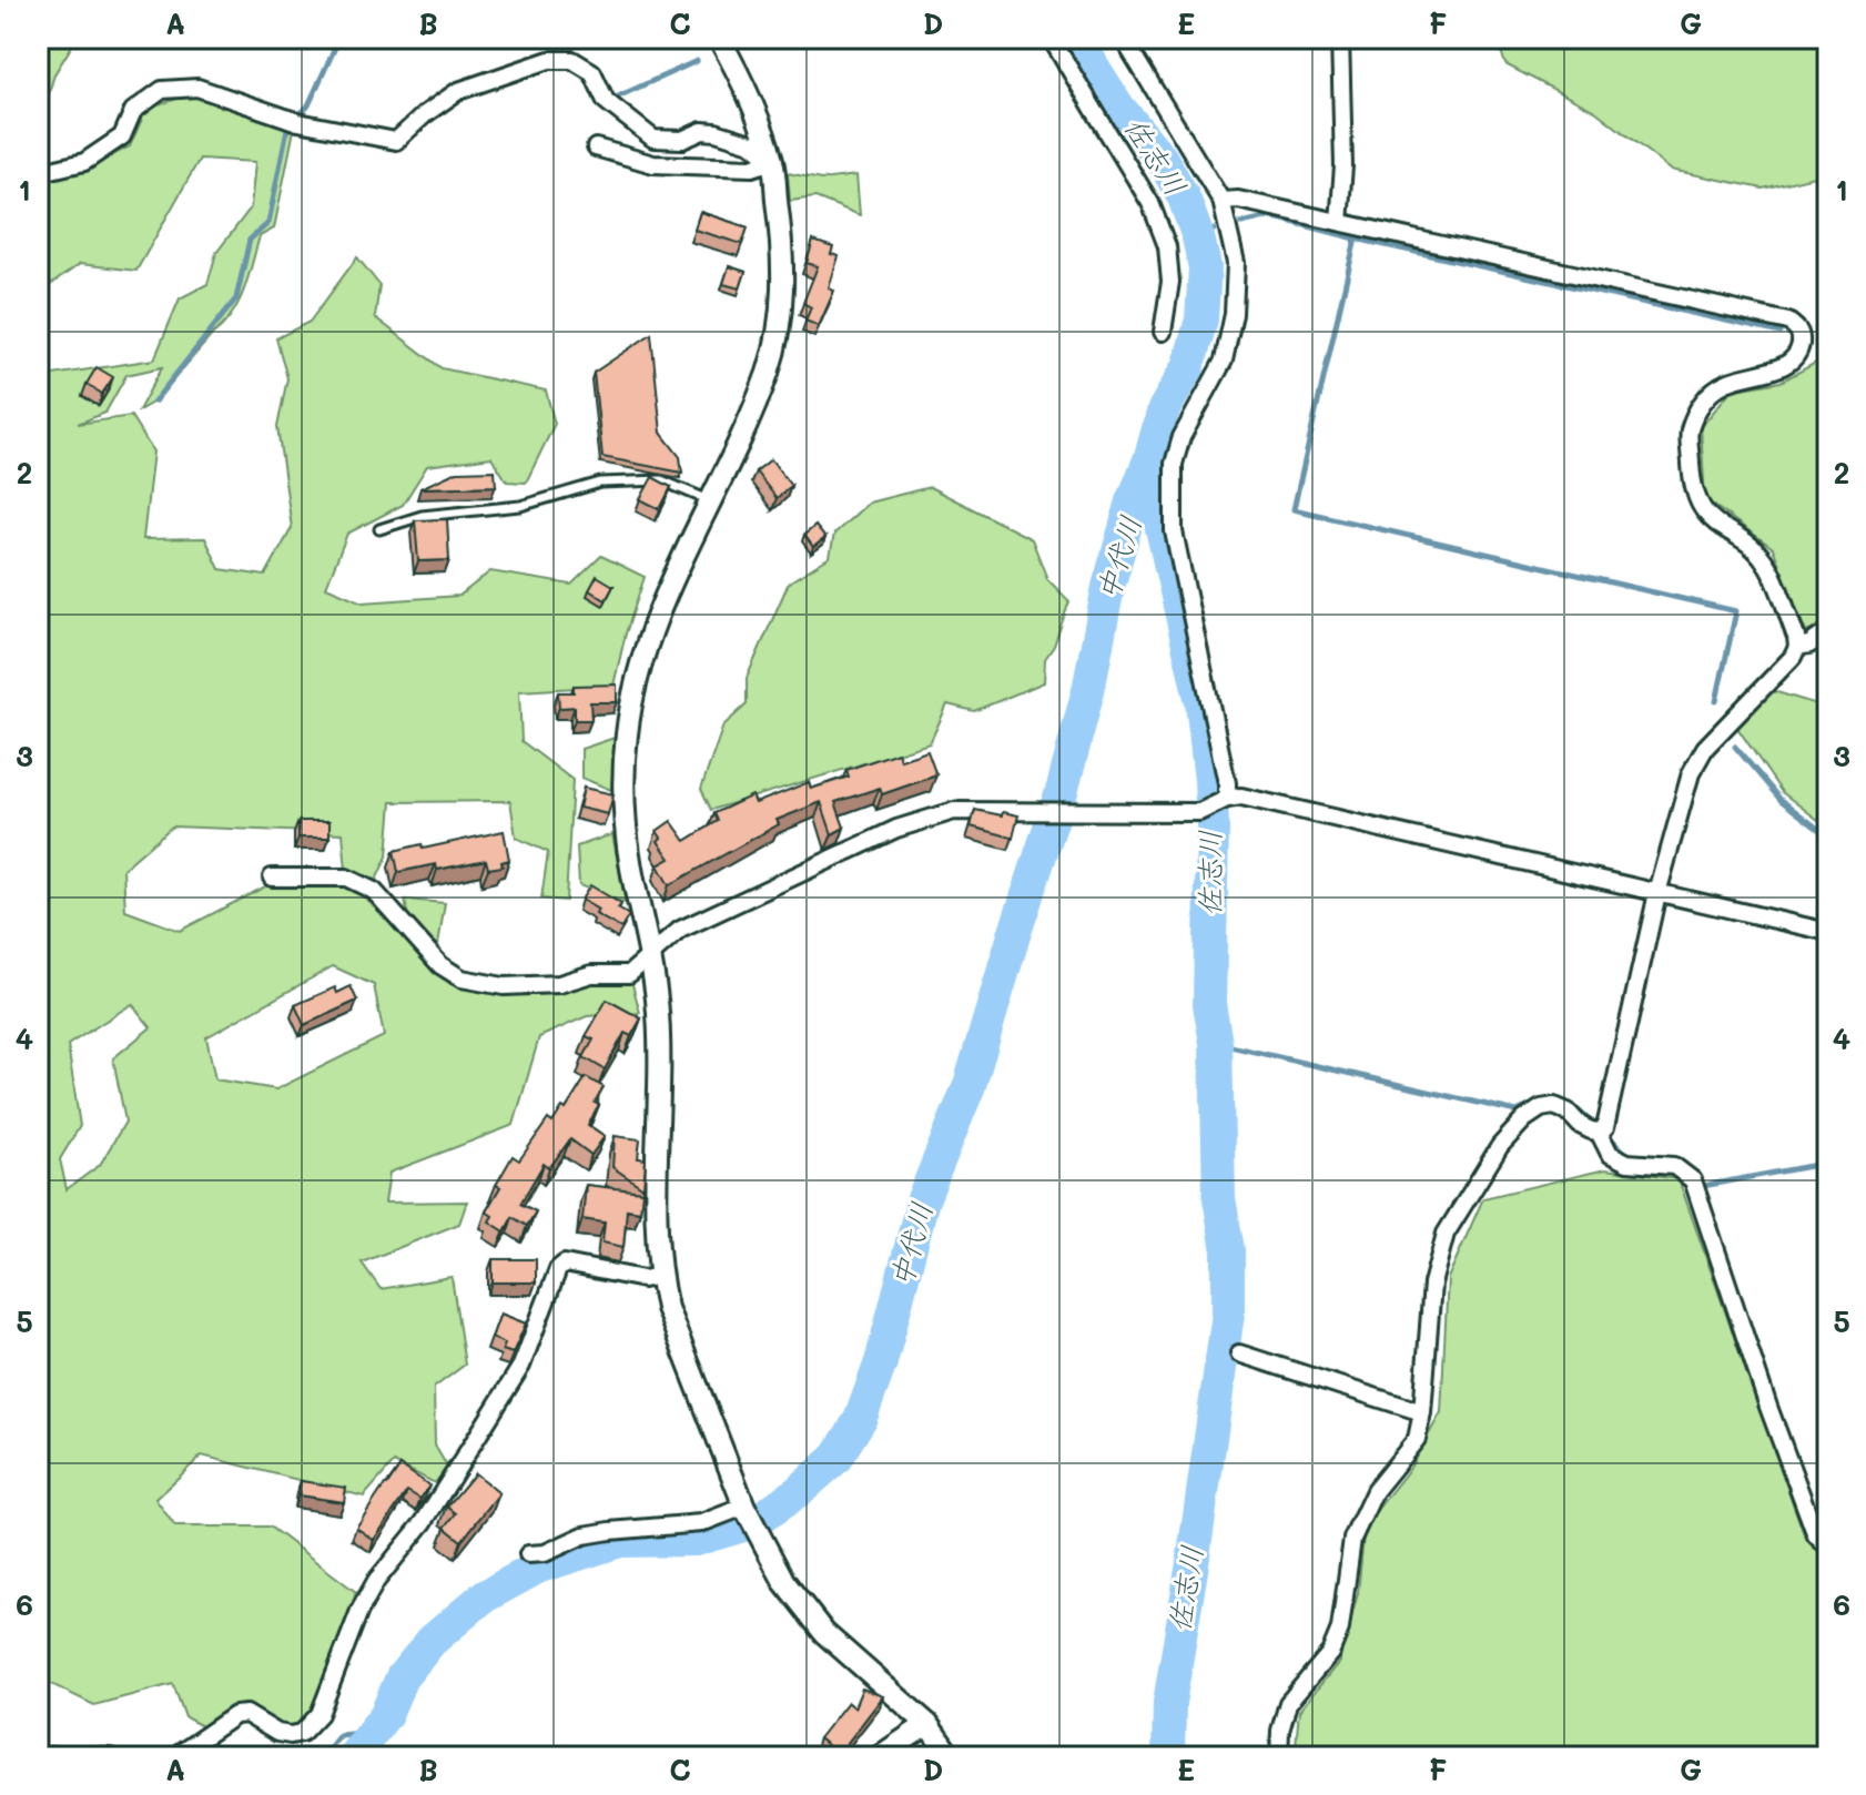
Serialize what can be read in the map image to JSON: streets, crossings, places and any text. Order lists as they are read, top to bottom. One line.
{"water":["佐志川","中代川"],"grid":{"columns":["A","B","C","D","E","F","G"],"rows":["1","2","3","4","5","6"]}}
